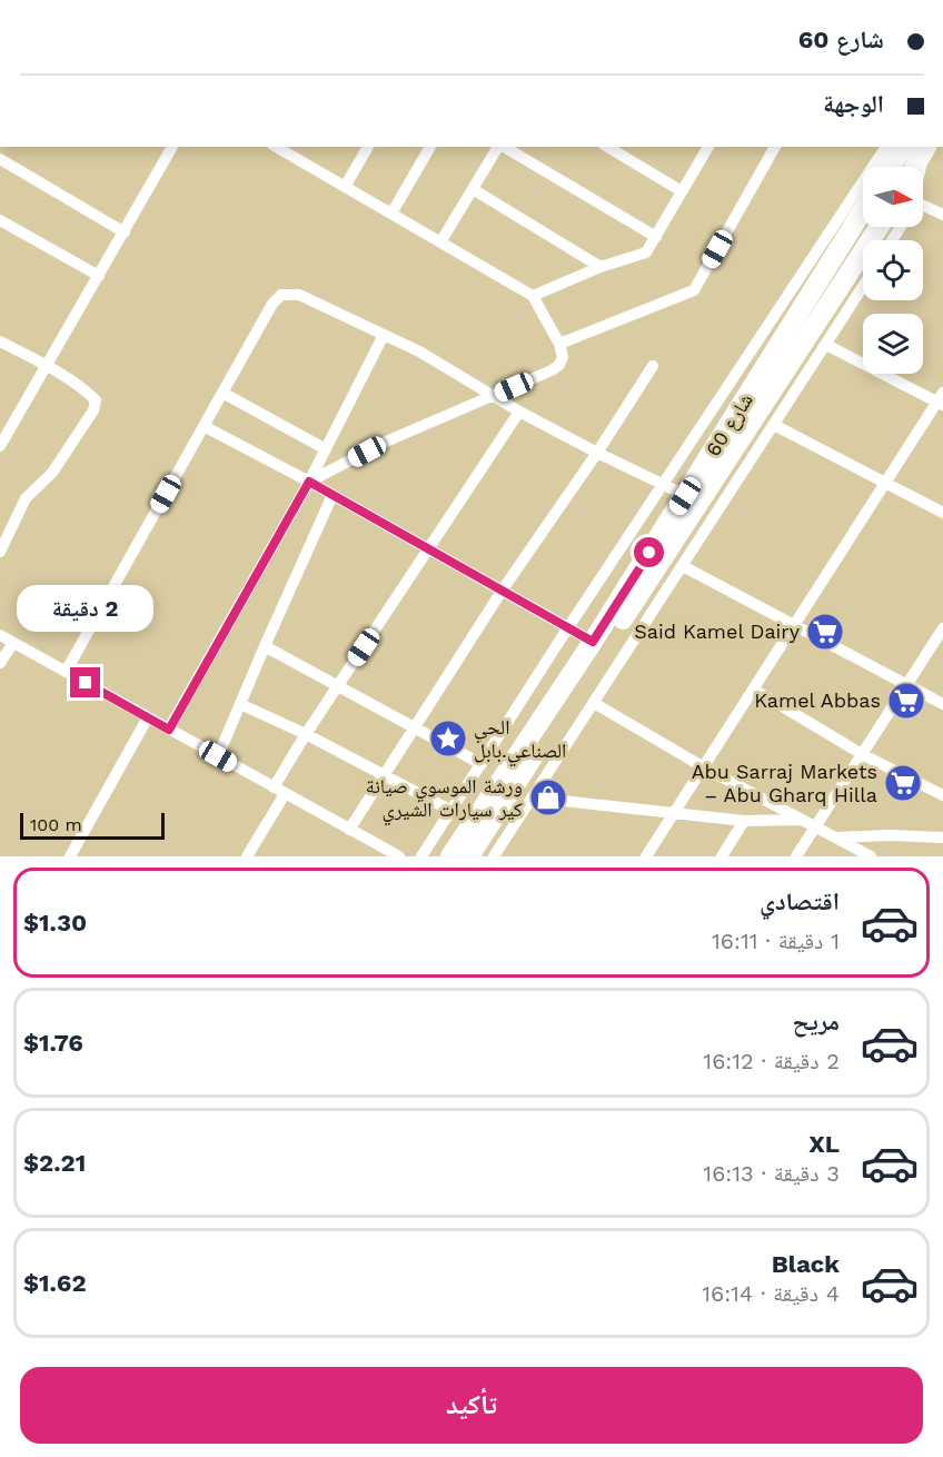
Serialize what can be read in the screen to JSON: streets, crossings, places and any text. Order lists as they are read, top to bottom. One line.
{"streets":{"highway":["شارع 60"]},"places":{"supermarket":["Said Kamel Dairy","Kamel Abbas","Abu Sarraj Markets – Abu Gharq Hilla"],"place":["الحي الصناعي.بابل"],"shop":["ورشة الموسوي صيانة كير سيارات الشيري"]},"scale_bar":"100 m","north":"right","page":{"banner":["شارع 60","الوجهة"],"bubble":"2 دقيقة","scale":"100 m","list":[{"name":"اقتصادي","note":"1 دقيقة · 16:11","value":"$1.30"},{"name":"مريح","note":"2 دقيقة · 16:12","value":"$1.76"},{"name":"XL","note":"3 دقيقة · 16:13","value":"$2.21"},{"name":"Black","note":"4 دقيقة · 16:14","value":"$1.62"}],"buttons":"تأكيد"}}
